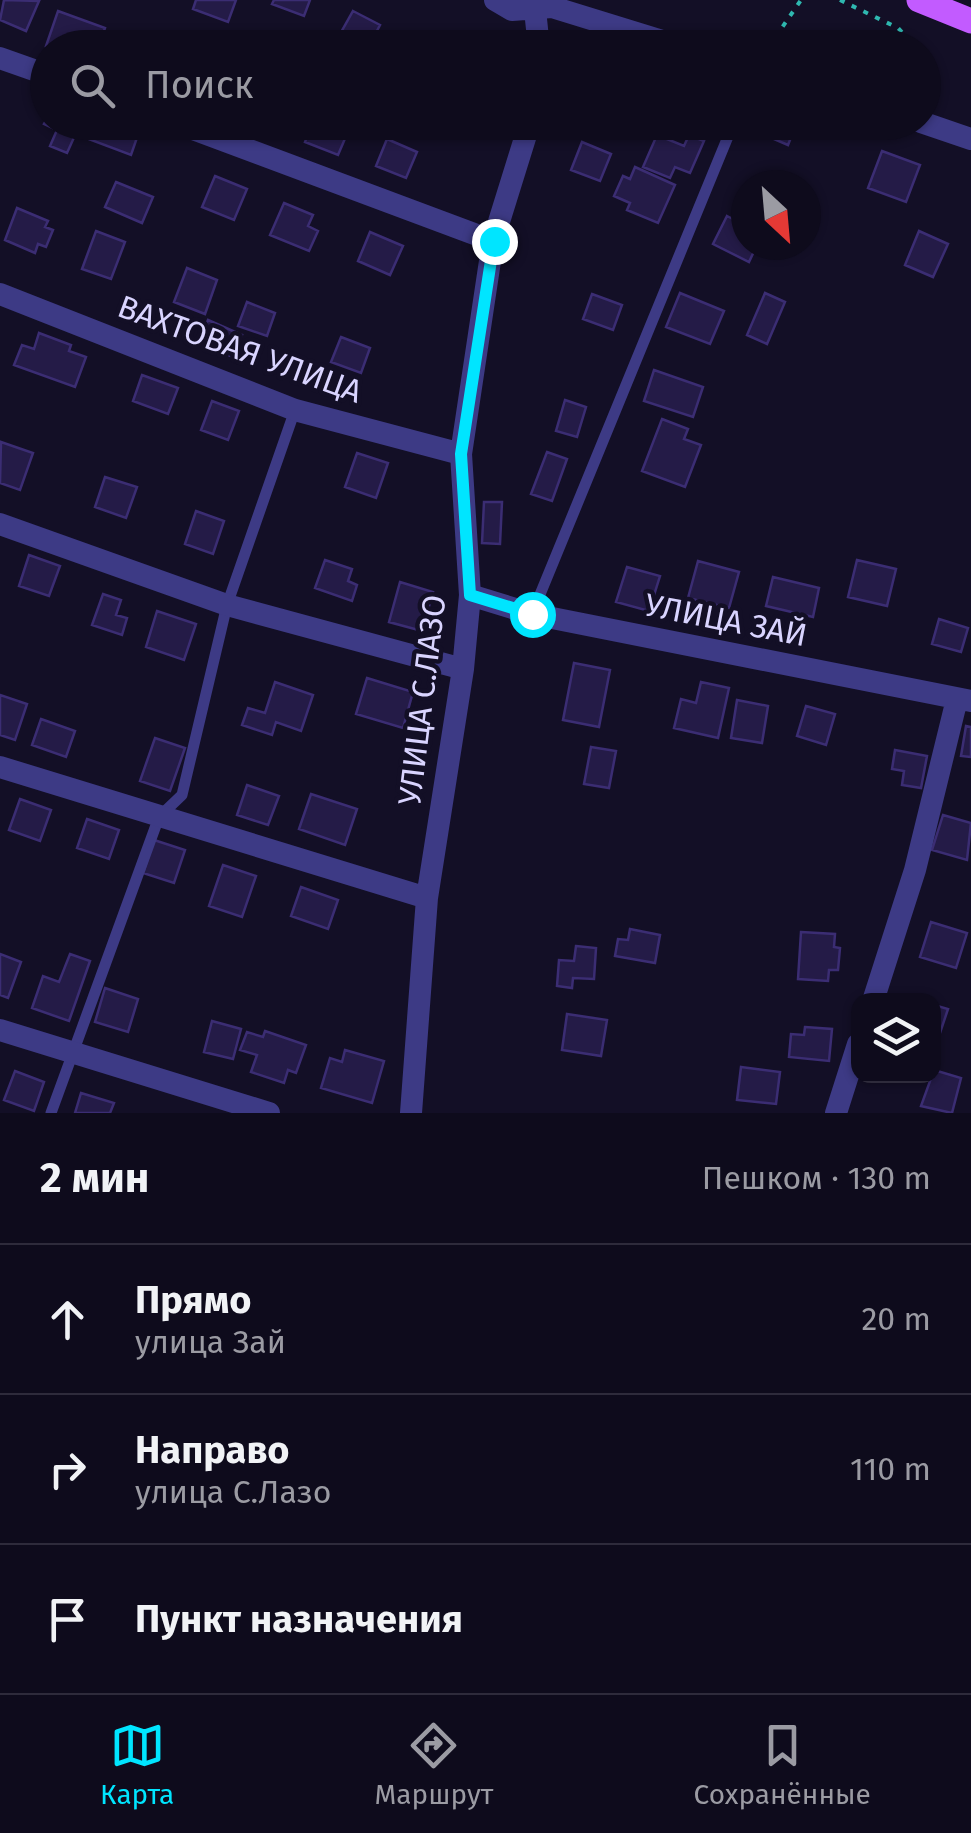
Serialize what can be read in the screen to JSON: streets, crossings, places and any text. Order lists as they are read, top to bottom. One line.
{"streets":{"street":["ВАХТОВАЯ УЛИЦА","УЛИЦА ЗАЙ","УЛИЦА С.ЛАЗО"]},"crossings":[["ВАХТОВАЯ УЛИЦА","УЛИЦА С.ЛАЗО"],["УЛИЦА ЗАЙ","УЛИЦА С.ЛАЗО"]],"north":"bottom right","page":{"search":"Поиск","heading":["2 мин","Пешком · 130 m"],"list":[["Прямо","улица Зай","20 m"],["Направо","улица С.Лазо","110 m"],"Пункт назначения"],"nav":["Карта","Маршрут","Сохранённые"]}}
